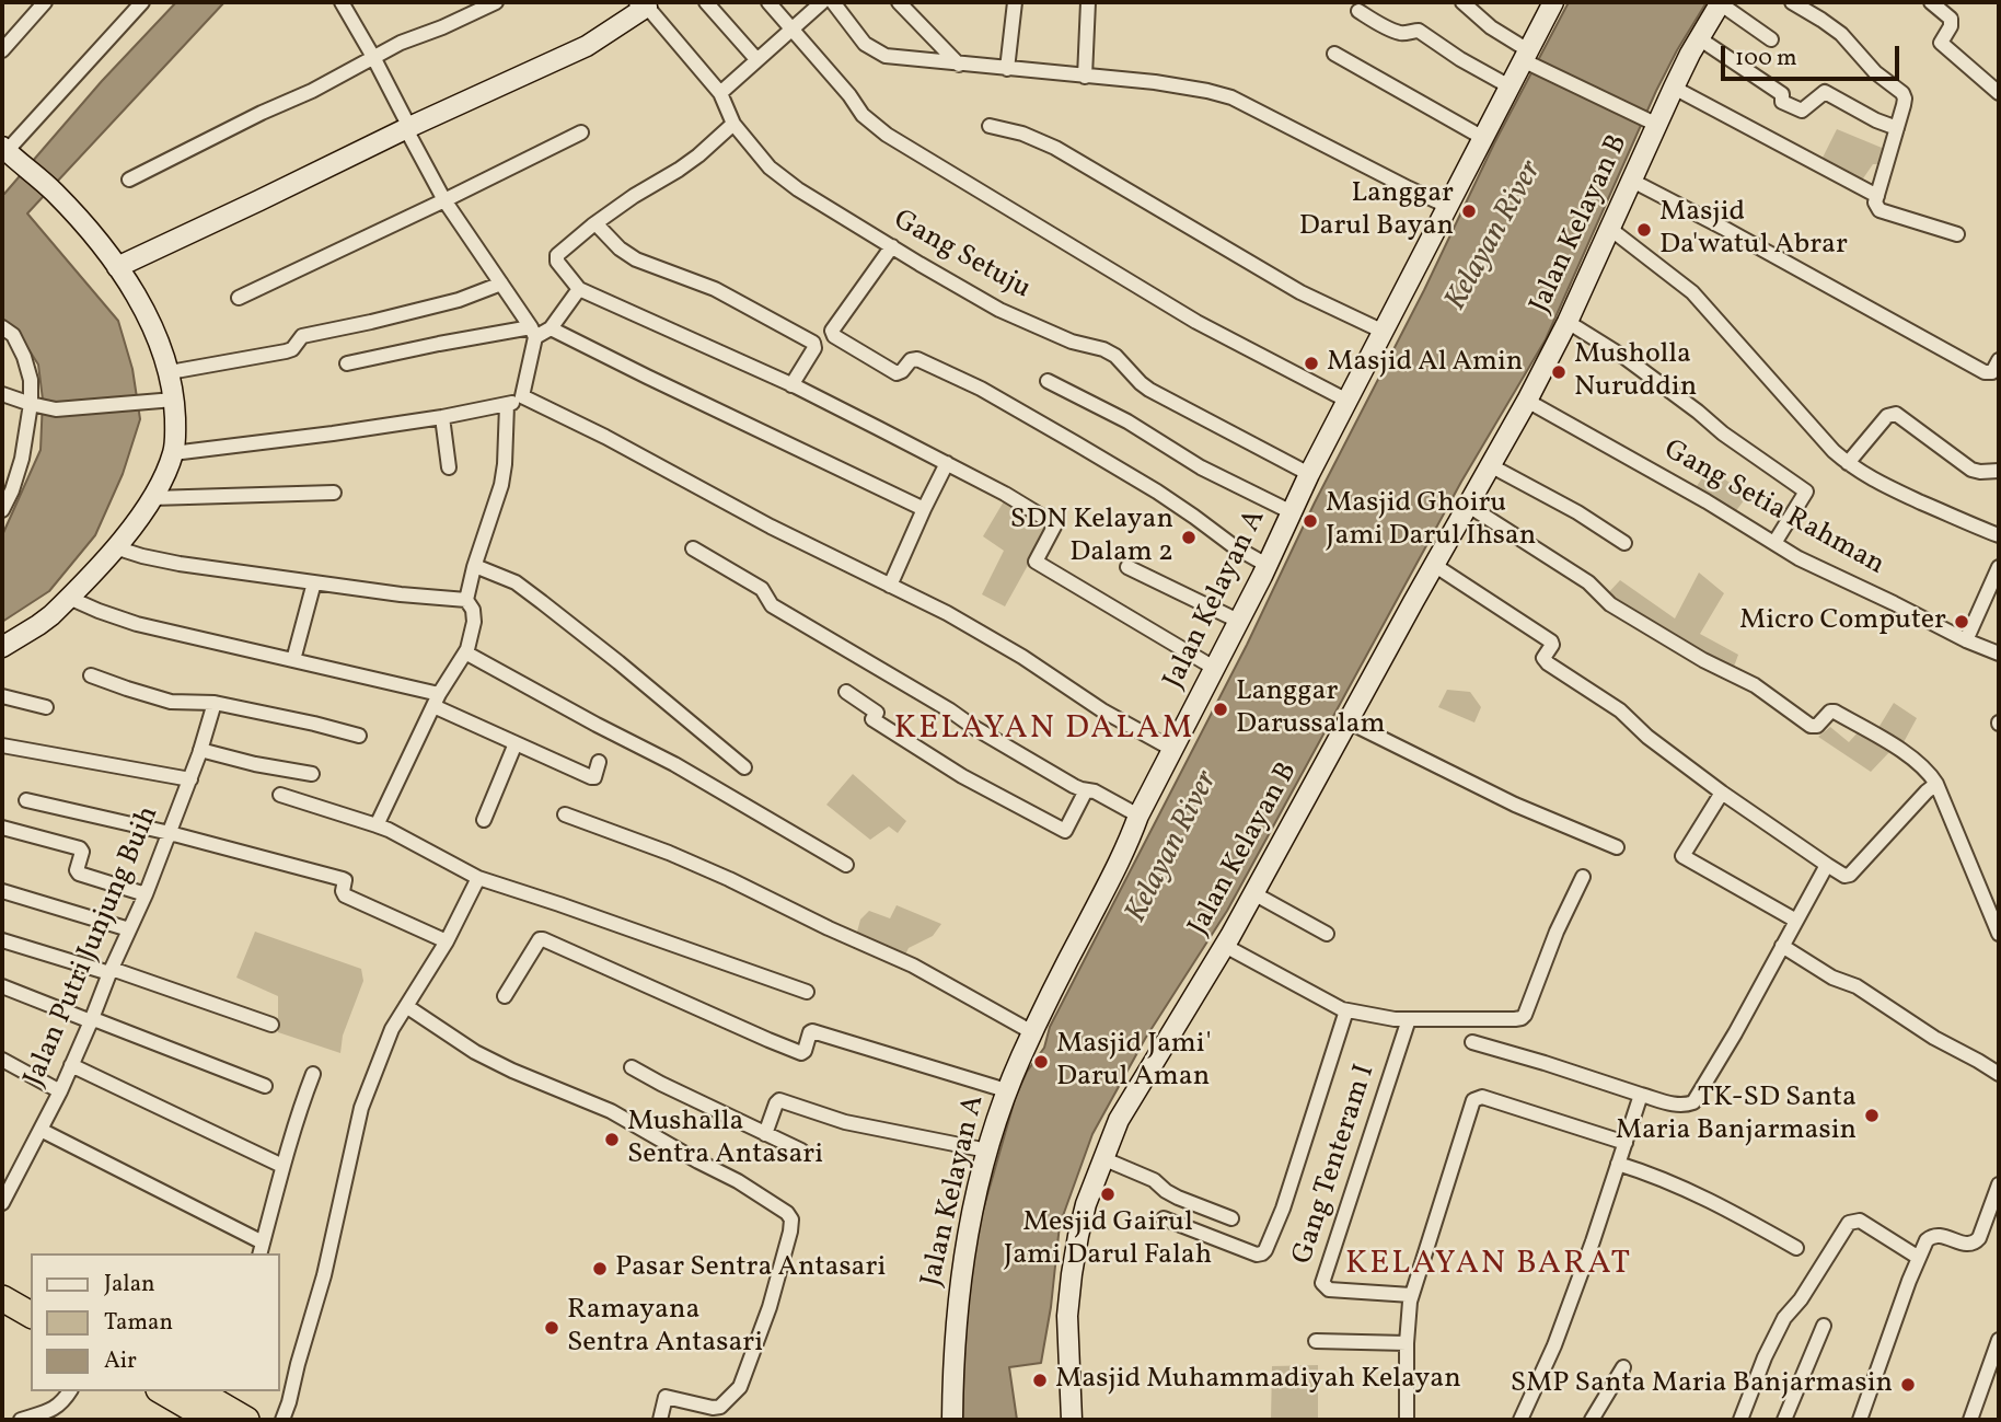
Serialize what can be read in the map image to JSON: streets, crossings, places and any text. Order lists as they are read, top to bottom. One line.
{"streets":{"street":["Jalan Kelayan B","Gang Setuju","Gang Setia Rahman","Jalan Kelayan A","Jalan Putri Junjung Buih","Gang Tenteram I"]},"crossings":[["Jalan Kelayan B","Gang Setia Rahman"],["Gang Setuju","Jalan Kelayan A"]],"districts":["KELAYAN DALAM","KELAYAN BARAT"],"water":["Kelayan River"],"places":["Langgar Darul Bayan","Masjid Da'watul Abrar","Masjid Al Amin","Musholla Nuruddin","Masjid Ghoiru Jami Darul Ihsan","SDN Kelayan Dalam 2","Micro Computer","Langgar Darussalam","Masjid Jami' Darul Aman","TK-SD Santa Maria Banjarmasin","Mushalla Sentra Antasari","Mesjid Gairul Jami Darul Falah","Pasar Sentra Antasari","Ramayana Sentra Antasari","Masjid Muhammadiyah Kelayan","SMP Santa Maria Banjarmasin"],"legend":["Jalan","Taman","Air"],"scale_bar":"100 m"}
